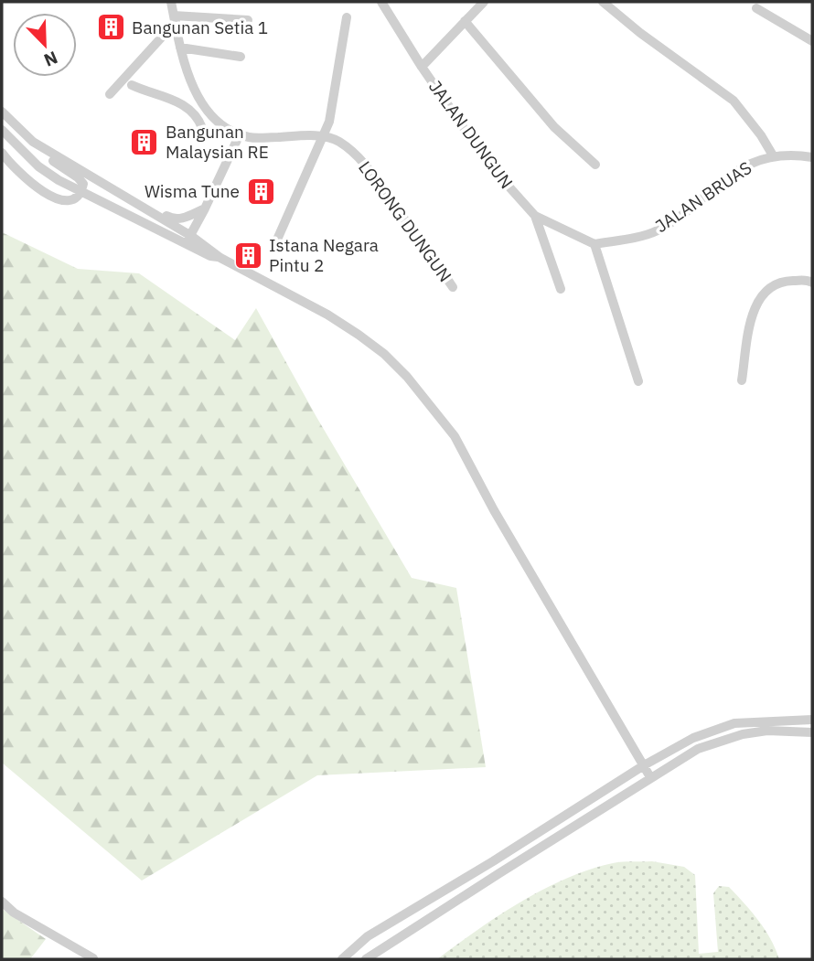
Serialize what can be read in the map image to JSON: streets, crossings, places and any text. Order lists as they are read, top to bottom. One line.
{"streets":{"street":["JALAN DUNGUN","JALAN BRUAS","LORONG DUNGUN"]},"crossings":[["JALAN DUNGUN","JALAN BRUAS"]],"places":{"building":["Bangunan Setia 1","Bangunan Malaysian RE","Wisma Tune","Istana Negara Pintu 2"]},"north":"bottom right"}
